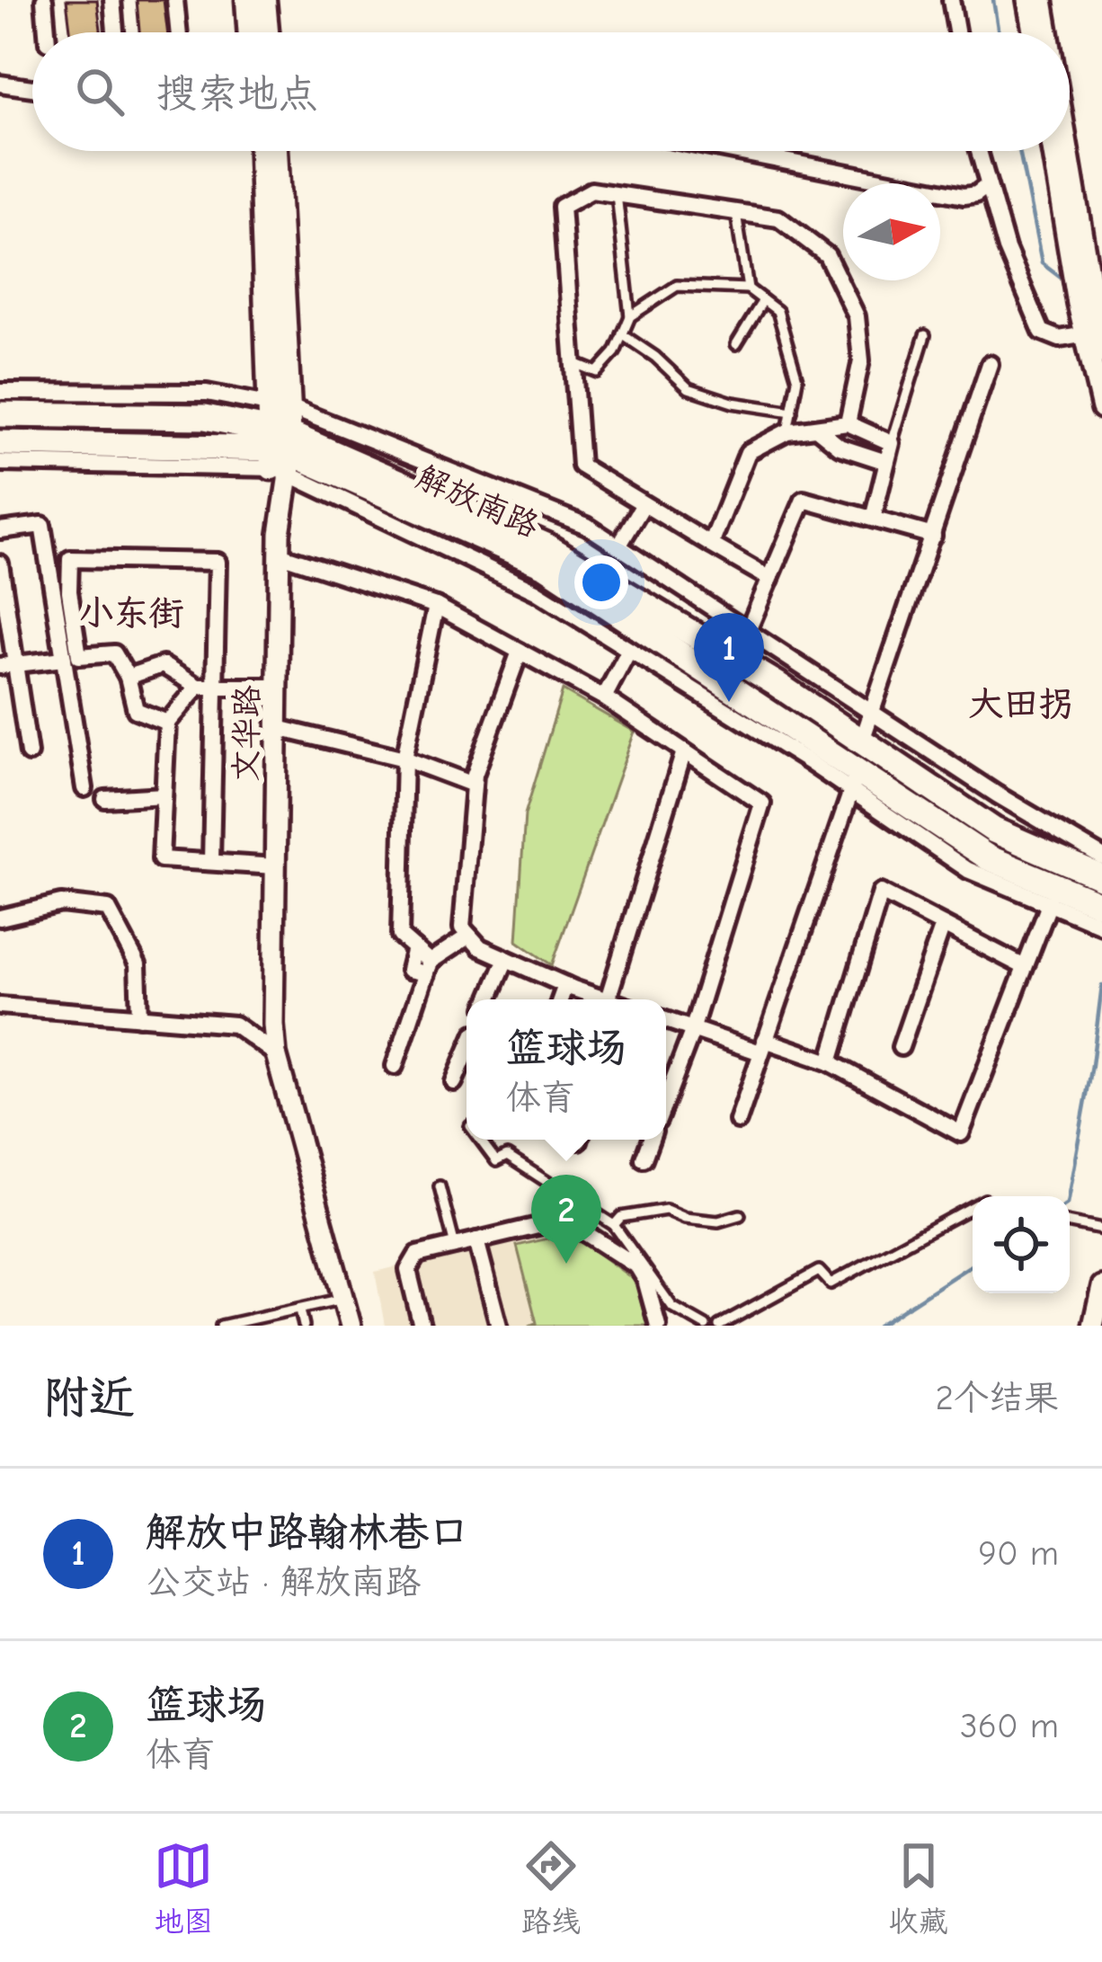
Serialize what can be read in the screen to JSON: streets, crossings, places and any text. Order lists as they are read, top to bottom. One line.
{"streets":{"main road":["解放南路","文华路"]},"crossings":[["解放南路","文华路"]],"districts":["小东街","大田拐"],"north":"right","page":{"search":"搜索地点","pins":["1","2"],"popup":["篮球场","体育"],"heading":["附近","2个结果"],"list":[{"mark":"1","name":"解放中路翰林巷口","note":"公交站 · 解放南路","value":"90 m"},{"mark":"2","name":"篮球场","note":"体育","value":"360 m"}],"nav":["地图","路线","收藏"]}}
